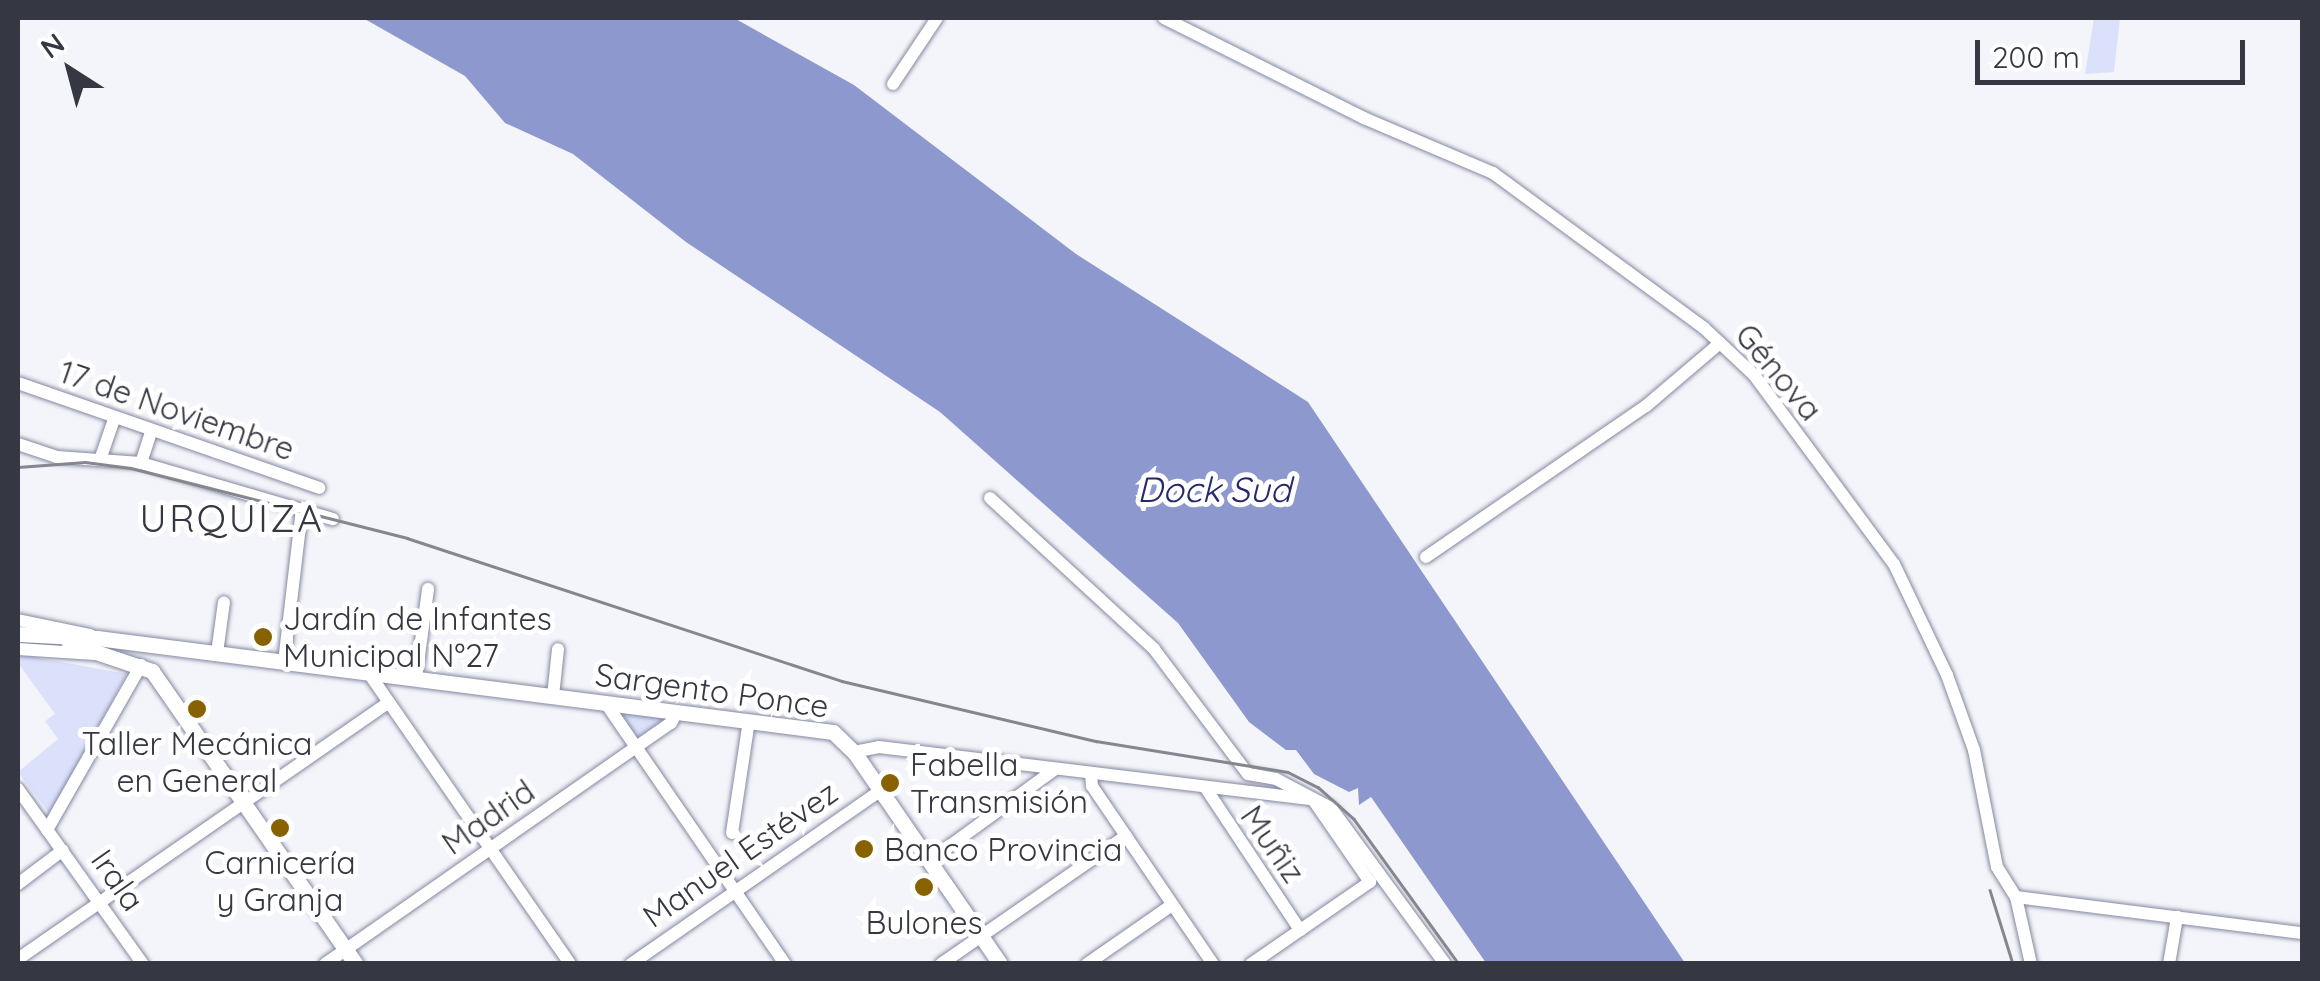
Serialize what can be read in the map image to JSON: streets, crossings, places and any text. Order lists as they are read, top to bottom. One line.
{"streets":{"main road":["Sargento Ponce"],"street":["Génova","17 de Noviembre","Madrid","Muñiz","Manuel Estévez","Irala"]},"crossings":[["Sargento Ponce","Madrid"],["Sargento Ponce","Muñiz"]],"districts":["URQUIZA"],"water":["Dock Sud"],"places":["Jardín de Infantes Municipal N°27","Taller Mecánica en General","Fabella Transmisión","Carnicería y Granja","Banco Provincia","Bulones"],"scale_bar":"200 m","north":"top left"}
